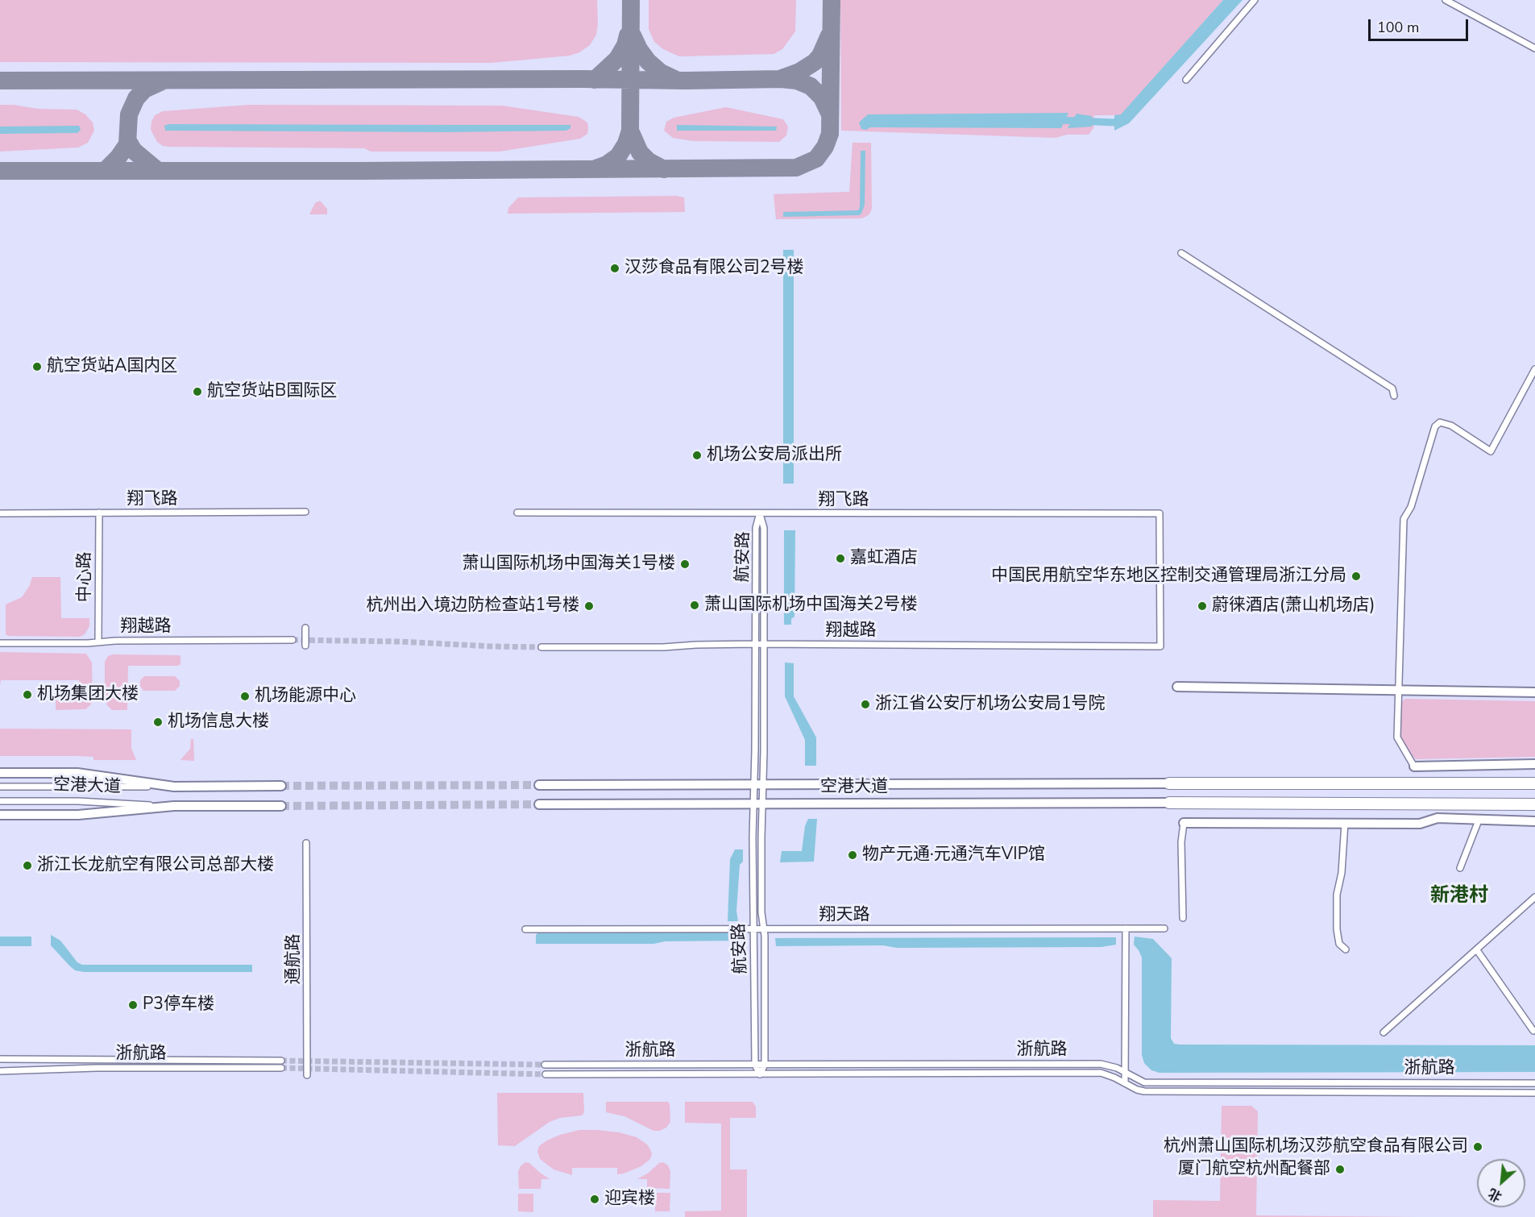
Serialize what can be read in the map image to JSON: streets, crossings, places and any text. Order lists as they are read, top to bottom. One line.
{"streets":{"main road":["空港大道"],"street":["翔飞路","航安路","中心路","翔越路","翔天路","通航路","浙航路"]},"crossings":[["翔飞路","航安路"],["翔飞路","中心路"],["翔飞路","翔越路"],["航安路","翔越路"],["航安路","空港大道"],["航安路","翔天路"],["航安路","浙航路"],["中心路","翔越路"]],"districts":["新港村"],"places":["汉莎食品有限公司2号楼","航空货站A国内区","航空货站B国际区","机场公安局派出所","嘉虹酒店","萧山国际机场中国海关1号楼","中国民用航空华东地区控制交通管理局浙江分局","萧山国际机场中国海关2号楼","杭州出入境边防检查站1号楼","蔚徕酒店(萧山机场店)","机场集团大楼","机场能源中心","浙江省公安厅机场公安局1号院","机场信息大楼","物产元通·元通汽车VIP馆","浙江长龙航空有限公司总部大楼","P3停车楼","杭州萧山国际机场汉莎航空食品有限公司","厦门航空杭州配餐部","迎宾楼"],"scale_bar":"100 m","north":"bottom left"}
